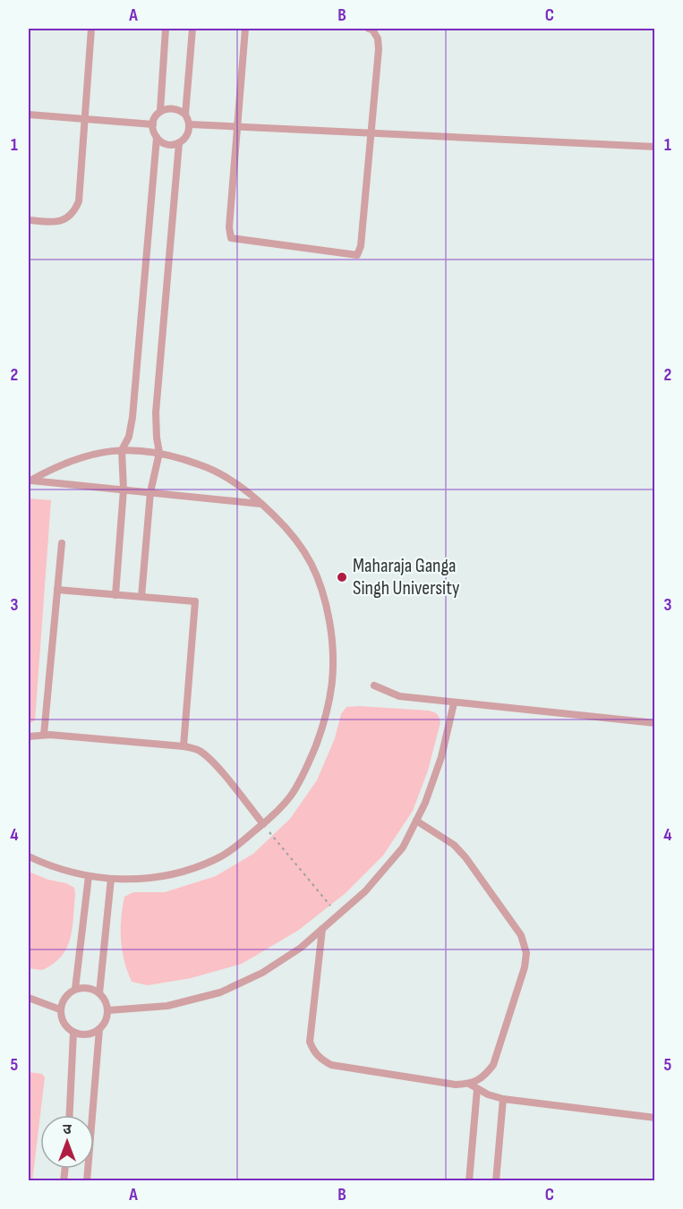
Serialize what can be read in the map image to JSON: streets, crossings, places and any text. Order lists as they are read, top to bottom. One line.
{"places":["Maharaja Ganga Singh University"],"north":"top","grid":{"columns":["A","B","C"],"rows":["1","2","3","4","5"]}}
